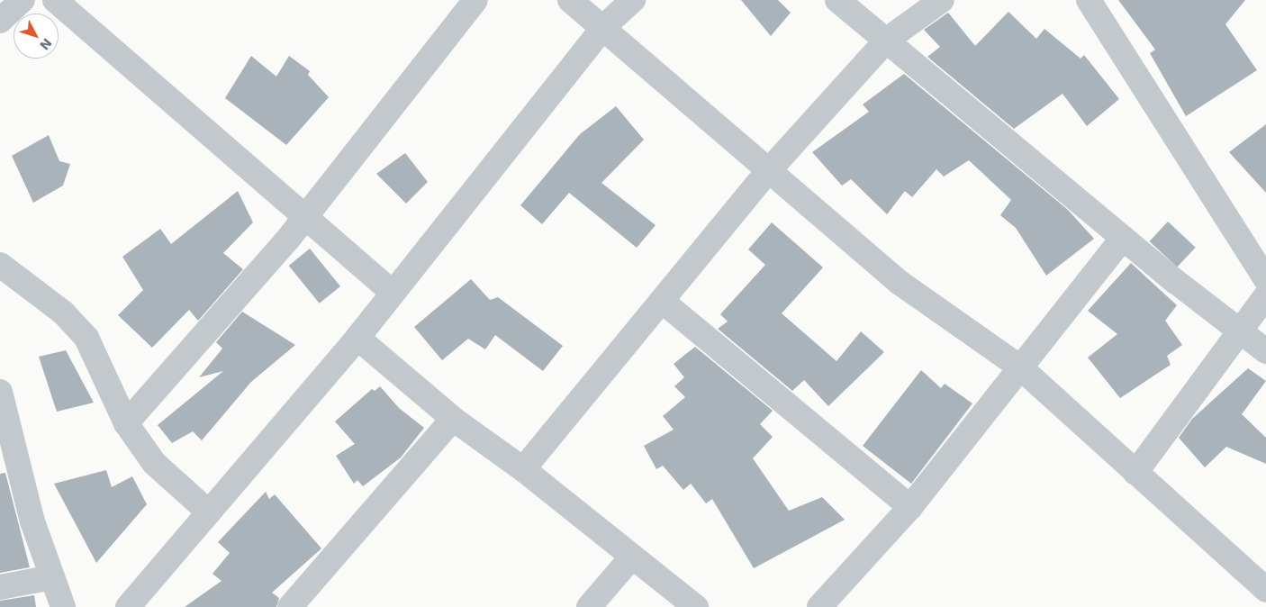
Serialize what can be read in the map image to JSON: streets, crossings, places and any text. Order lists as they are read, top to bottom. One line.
{"north":"bottom right"}
